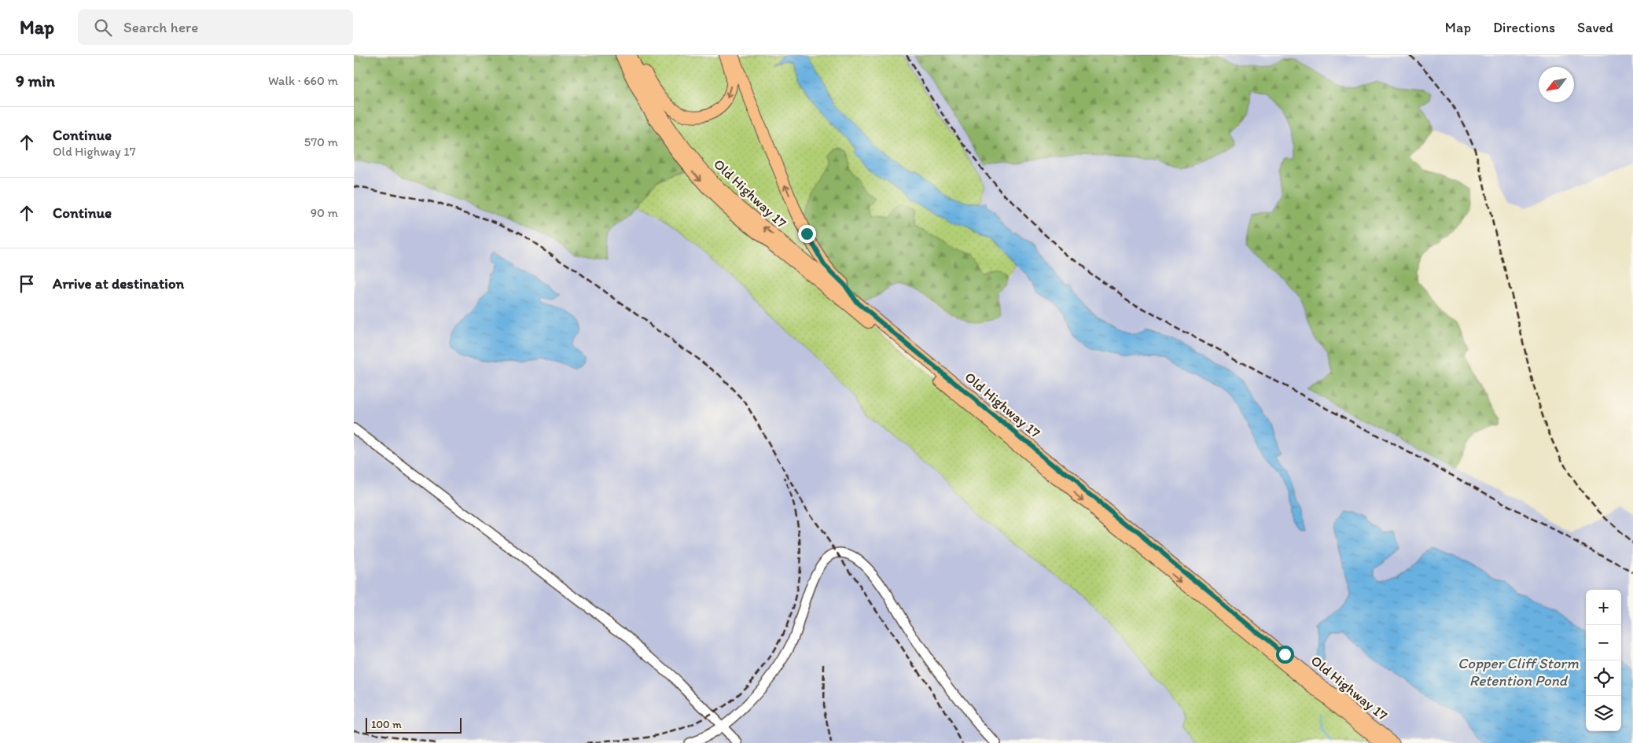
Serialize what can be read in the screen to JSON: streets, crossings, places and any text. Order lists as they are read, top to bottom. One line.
{"streets":{"main road":["Old Highway 17"]},"water":["Copper Cliff Storm Retention Pond"],"scale_bar":"100 m","north":"bottom left","page":{"header":"Map","search":"Search here","nav":["Map","Directions","Saved"],"heading":["9 min","Walk · 660 m"],"list":[["Continue","Old Highway 17","570 m"],["Continue","90 m"],"Arrive at destination"],"map_buttons":["+","−"],"scale":"100 m"}}
